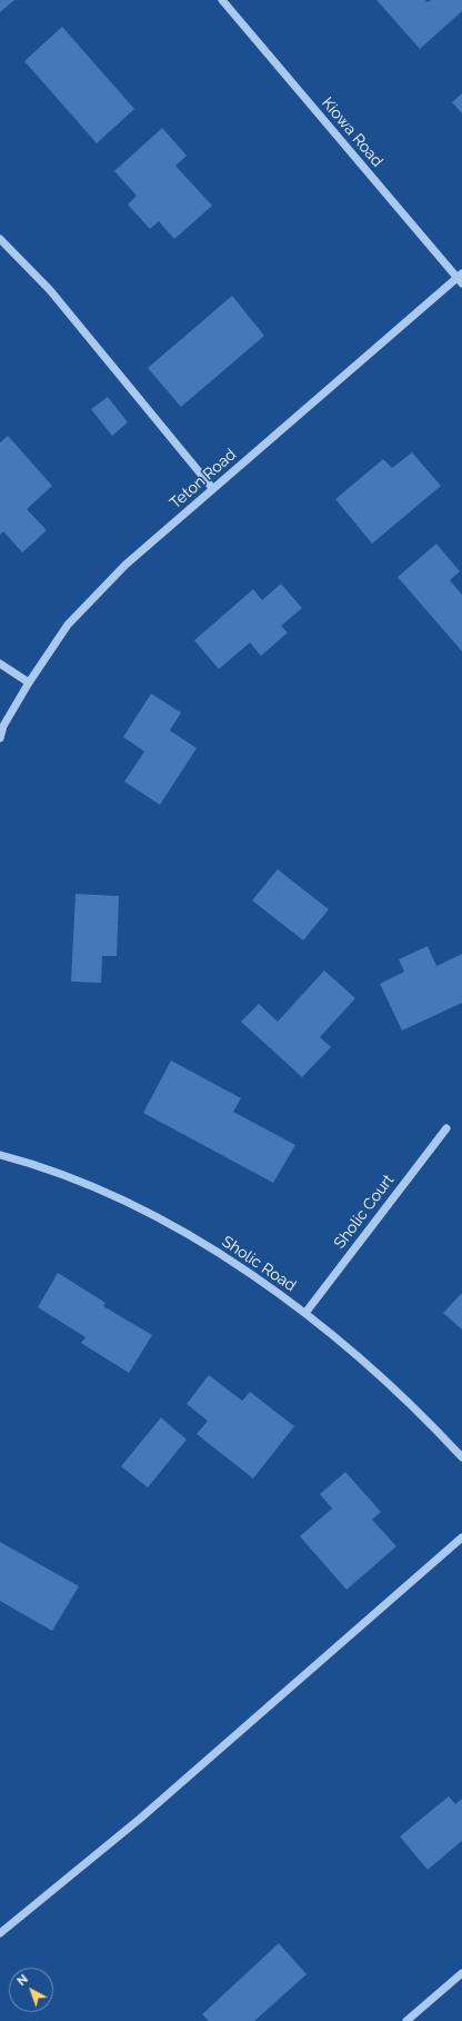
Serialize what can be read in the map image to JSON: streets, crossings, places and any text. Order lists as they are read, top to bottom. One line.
{"streets":{"street":["Kiowa Road","Teton Road","Sholic Court","Sholic Road"]},"crossings":[["Kiowa Road","Teton Road"],["Sholic Court","Sholic Road"]],"north":"top left"}
